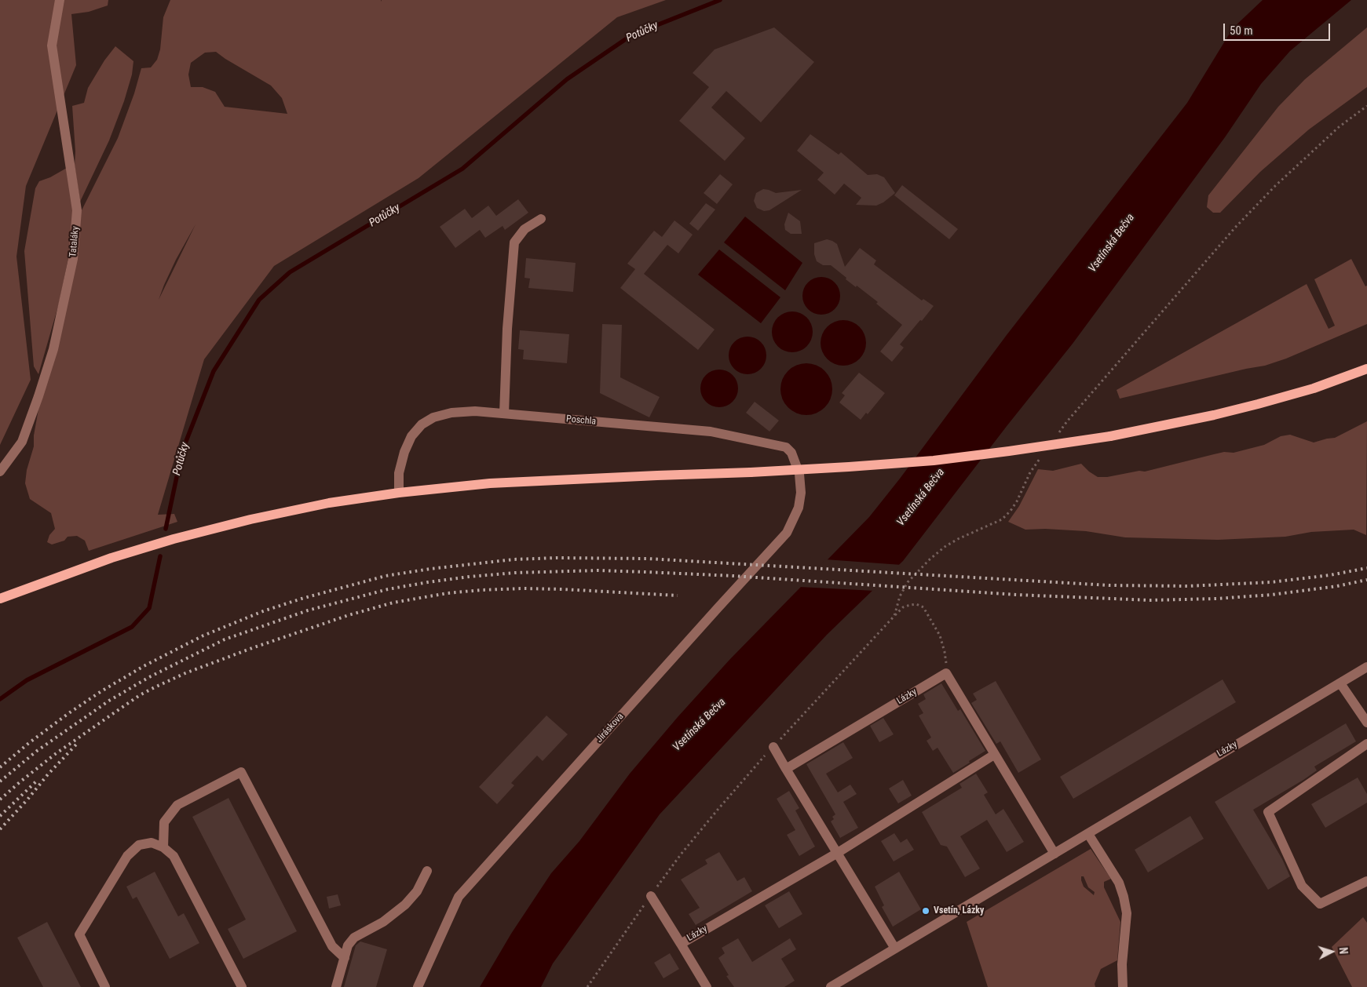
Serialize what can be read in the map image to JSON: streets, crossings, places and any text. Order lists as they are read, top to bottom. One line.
{"streets":{"street":["Tataláky","Poschla","Lázky","Jiráskova"]},"crossings":[["Poschla","Jiráskova"]],"water":["Potůčky","Vsetínská Bečva"],"places":["Vsetín, Lázky"],"scale_bar":"50 m","north":"right"}
